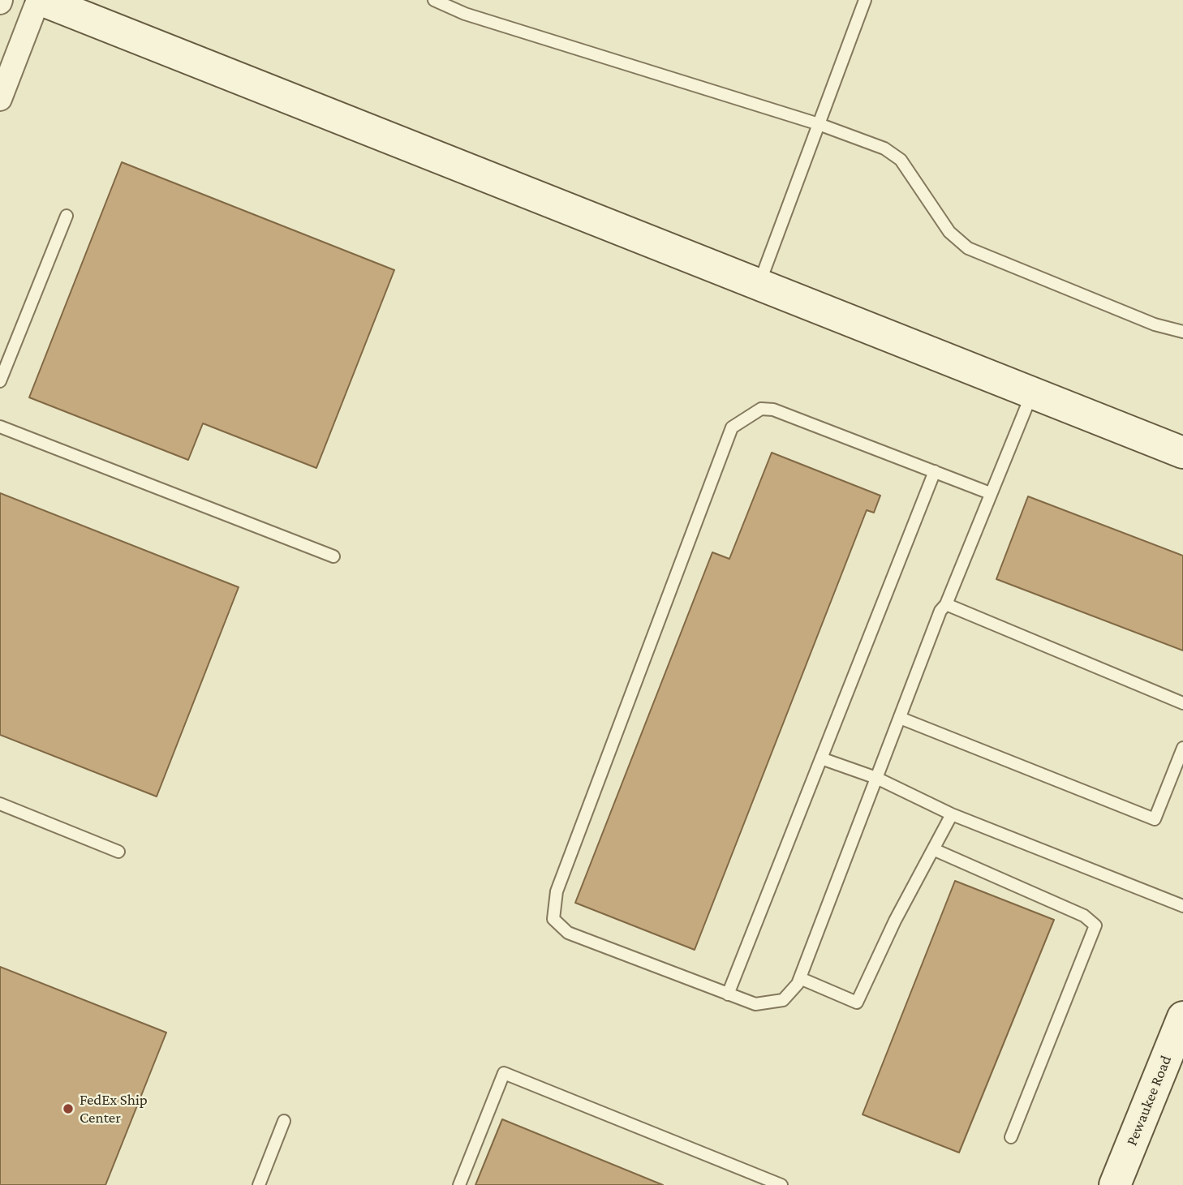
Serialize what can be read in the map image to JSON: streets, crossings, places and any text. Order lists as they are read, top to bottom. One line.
{"streets":{"street":["Pewaukee Road"]},"places":["FedEx Ship Center"]}
